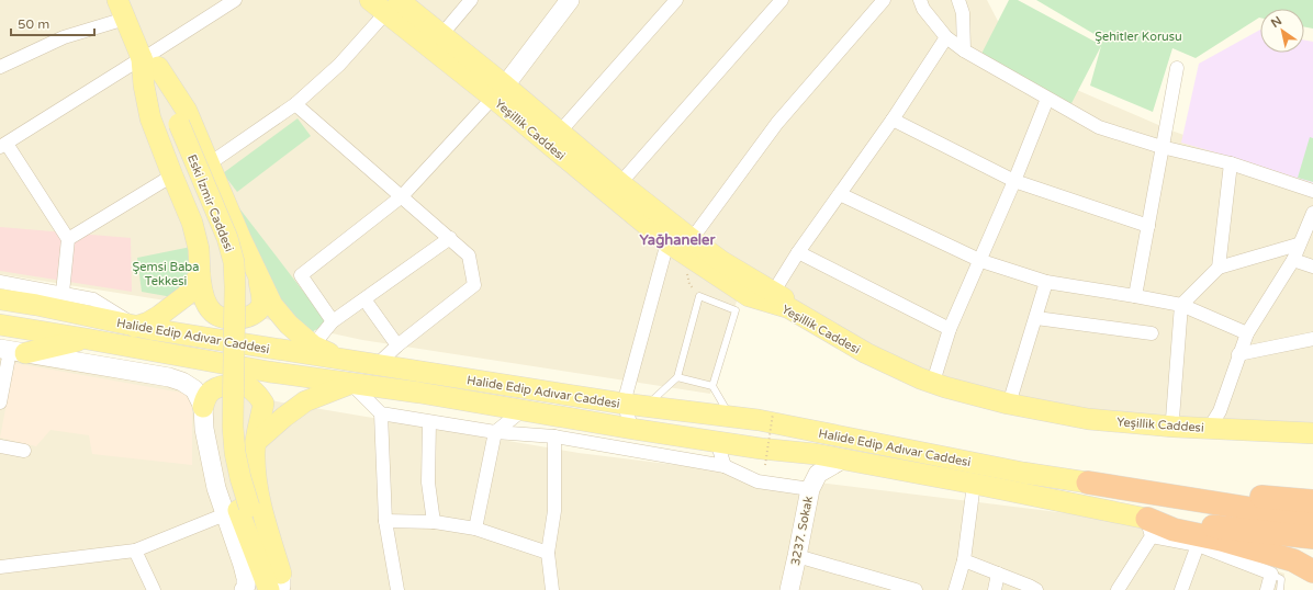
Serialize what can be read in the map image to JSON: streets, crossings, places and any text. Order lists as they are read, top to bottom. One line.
{"streets":{"main road":["Yeşillik Caddesi","Eski İzmir Caddesi","Halide Edip Adıvar Caddesi","3237. Sokak"]},"crossings":[["Halide Edip Adıvar Caddesi","3237. Sokak"]],"districts":["Yağhaneler"],"parks":["Şehitler Korusu","Şemsi Baba Tekkesi"],"scale_bar":"50 m","north":"top left"}
